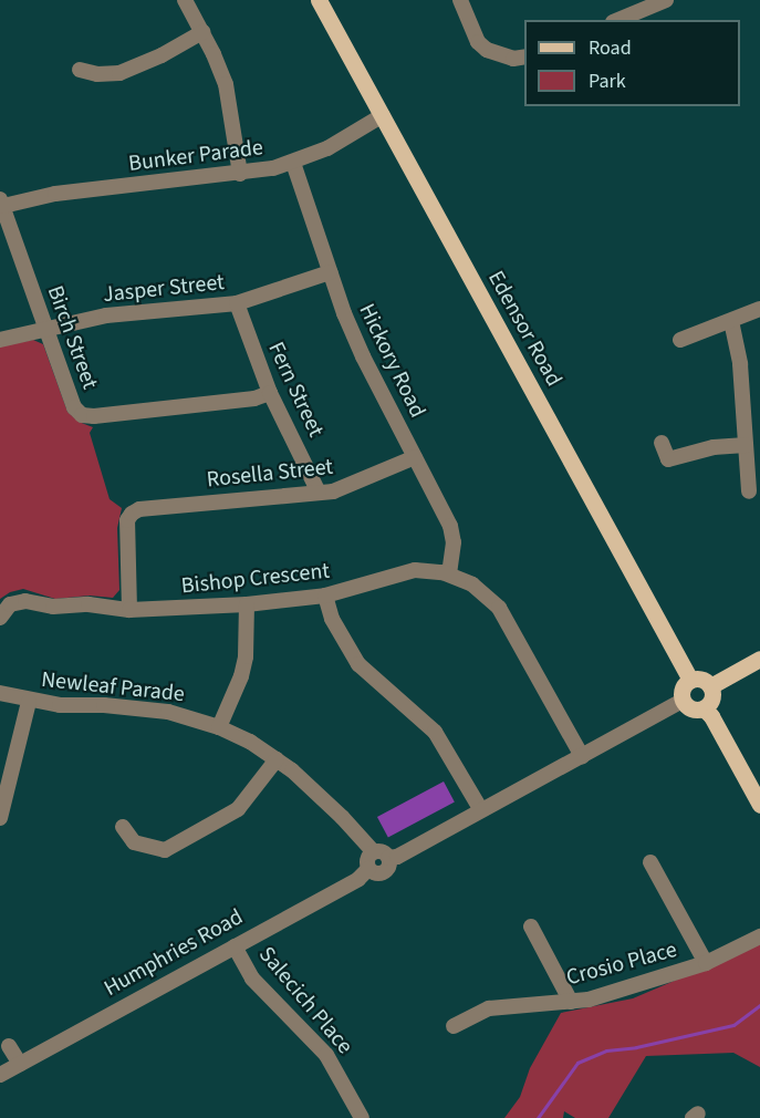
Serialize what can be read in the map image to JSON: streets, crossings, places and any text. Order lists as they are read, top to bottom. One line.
{"streets":{"main road":["Edensor Road"],"street":["Bunker Parade","Jasper Street","Birch Street","Hickory Road","Fern Street","Rosella Street","Bishop Crescent","Newleaf Parade","Humphries Road","Crosio Place","Salecich Place"]},"crossings":[["Bunker Parade","Edensor Road"],["Bunker Parade","Birch Street"],["Bunker Parade","Hickory Road"],["Jasper Street","Birch Street"],["Jasper Street","Hickory Road"],["Jasper Street","Fern Street"],["Birch Street","Fern Street"],["Hickory Road","Rosella Street"],["Hickory Road","Bishop Crescent"],["Fern Street","Rosella Street"],["Rosella Street","Bishop Crescent"],["Newleaf Parade","Humphries Road"],["Humphries Road","Salecich Place"]],"legend":["Road","Park"]}
